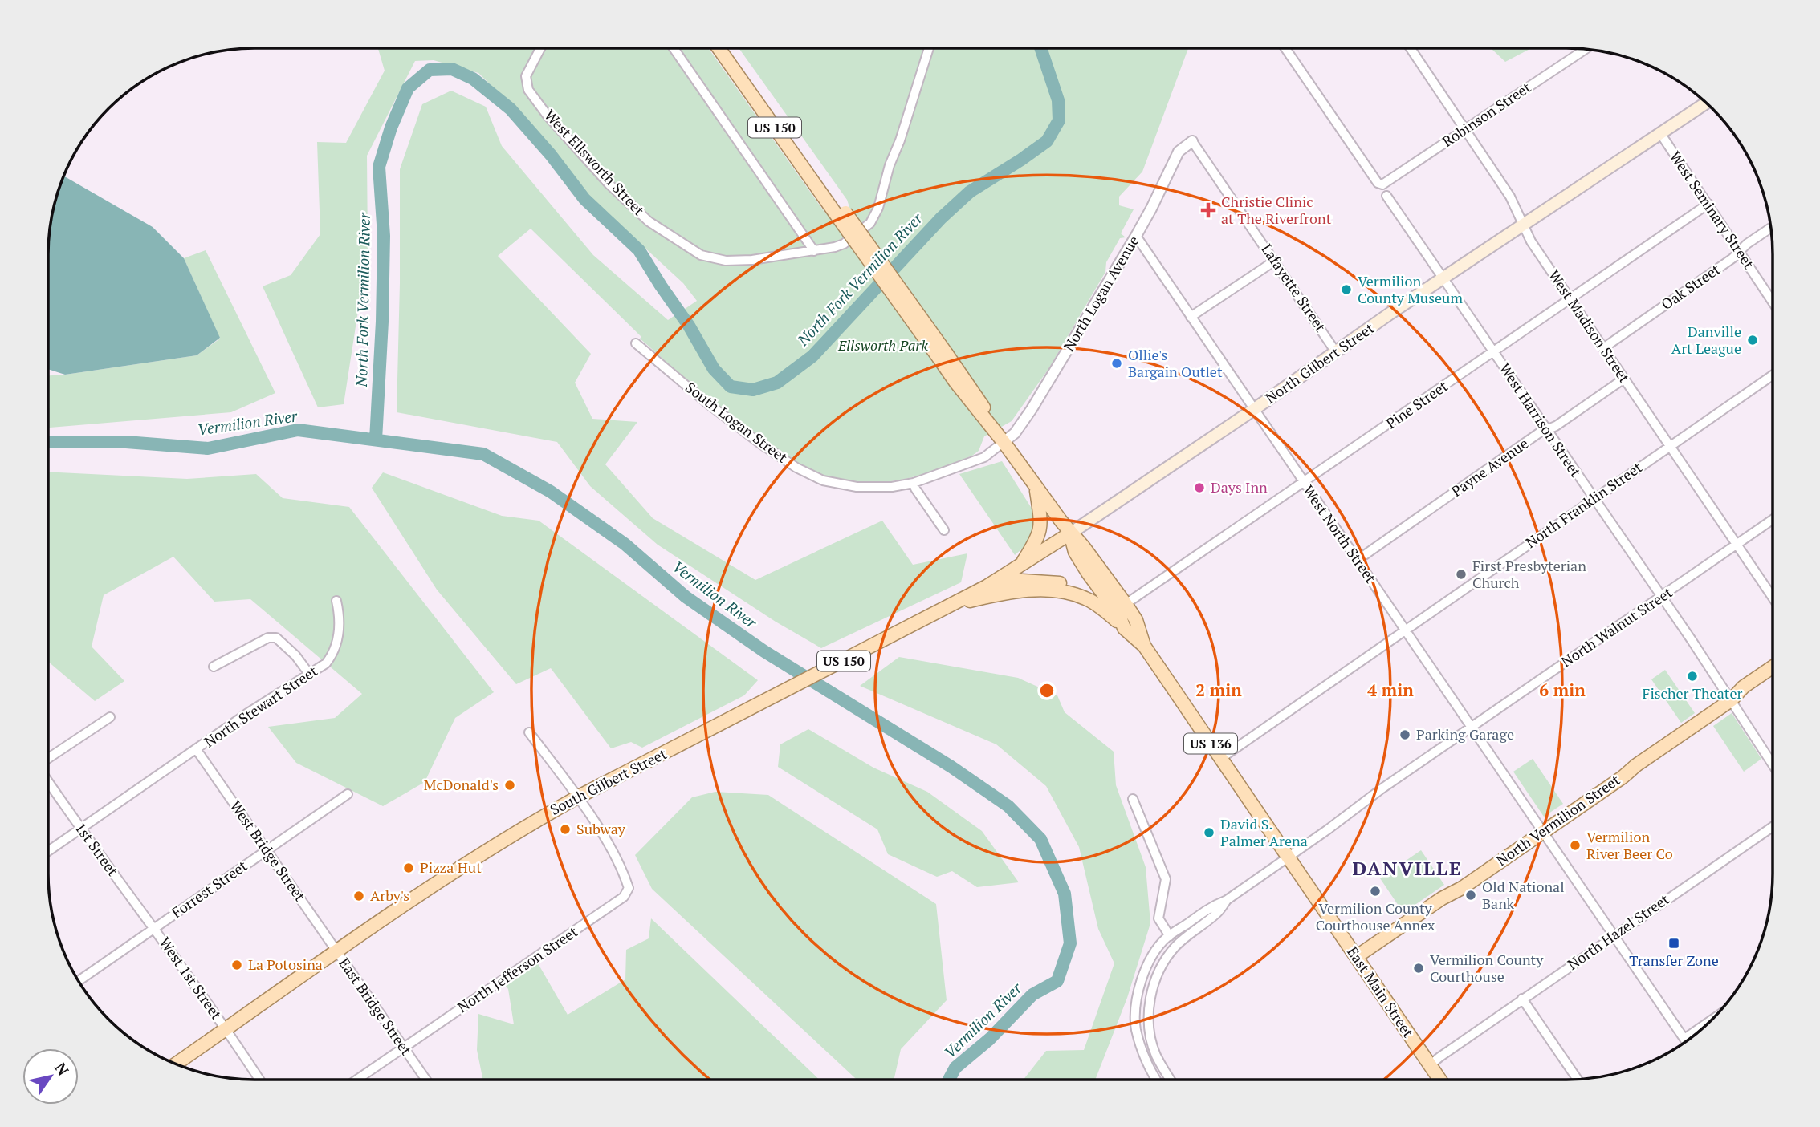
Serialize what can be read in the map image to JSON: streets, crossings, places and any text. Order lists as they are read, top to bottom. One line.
{"streets":{"main road":["US 150","North Gilbert Street","US 136","South Gilbert Street","North Vermilion Street","East Main Street"],"street":["Robinson Street","West Ellsworth Street","West Seminary Street","Oak Street","Lafayette Street","North Logan Avenue","West Madison Street","Pine Street","West Harrison Street","South Logan Street","Payne Avenue","North Franklin Street","West North Street","North Walnut Street","North Stewart Street","1st Street","West Bridge Street","Forrest Street","North Hazel Street","North Jefferson Street","West 1st Street","East Bridge Street"]},"crossings":[["Robinson Street","West Madison Street"],["US 150","North Logan Avenue"],["US 150","North Gilbert Street"],["US 150","South Logan Street"],["US 150","South Gilbert Street"],["US 150","East Main Street"],["West Seminary Street","Oak Street"],["West Seminary Street","North Gilbert Street"],["West Seminary Street","Pine Street"],["Oak Street","West Madison Street"],["Lafayette Street","North Logan Avenue"],["Lafayette Street","North Gilbert Street"],["North Logan Avenue","South Logan Street"],["North Logan Avenue","West North Street"],["West Madison Street","North Gilbert Street"],["West Madison Street","Pine Street"],["West Madison Street","Payne Avenue"],["West Madison Street","North Franklin Street"],["West Madison Street","North Walnut Street"],["North Gilbert Street","West Harrison Street"],["North Gilbert Street","West North Street"],["North Gilbert Street","South Gilbert Street"],["North Gilbert Street","East Main Street"],["Pine Street","West Harrison Street"],["Pine Street","West North Street"],["Pine Street","East Main Street"],["West Harrison Street","Payne Avenue"],["West Harrison Street","North Franklin Street"],["West Harrison Street","North Walnut Street"],["West Harrison Street","North Vermilion Street"],["Payne Avenue","West North Street"],["North Franklin Street","West North Street"],["North Franklin Street","East Main Street"],["West North Street","North Walnut Street"],["West North Street","North Vermilion Street"],["West North Street","North Hazel Street"],["North Walnut Street","East Main Street"],["North Stewart Street","1st Street"],["North Stewart Street","West Bridge Street"],["South Gilbert Street","West Bridge Street"],["South Gilbert Street","North Jefferson Street"],["South Gilbert Street","West 1st Street"],["South Gilbert Street","East Main Street"],["South Gilbert Street","East Bridge Street"],["North Vermilion Street","East Main Street"],["1st Street","Forrest Street"],["1st Street","West 1st Street"],["West Bridge Street","Forrest Street"],["West Bridge Street","East Bridge Street"],["Forrest Street","West 1st Street"],["North Hazel Street","East Main Street"],["North Jefferson Street","East Bridge Street"]],"districts":["DANVILLE"],"water":["North Fork Vermilion River","Vermilion River"],"parks":["Ellsworth Park"],"places":{"health":["Christie Clinic at The Riverfront"],"other":["Vermilion County Museum","Danville Art League","Ollie's Bargain Outlet","Days Inn","First Presbyterian Church","Fischer Theater","Parking Garage","McDonald's","Subway","David S. Palmer Arena","Vermilion River Beer Co","Pizza Hut","Vermilion County Courthouse Annex","Old National Bank","Arby's","La Potosina","Vermilion County Courthouse"],"transit":["Transfer Zone"]},"north":"top right","rings":["2 min","4 min","6 min"]}
